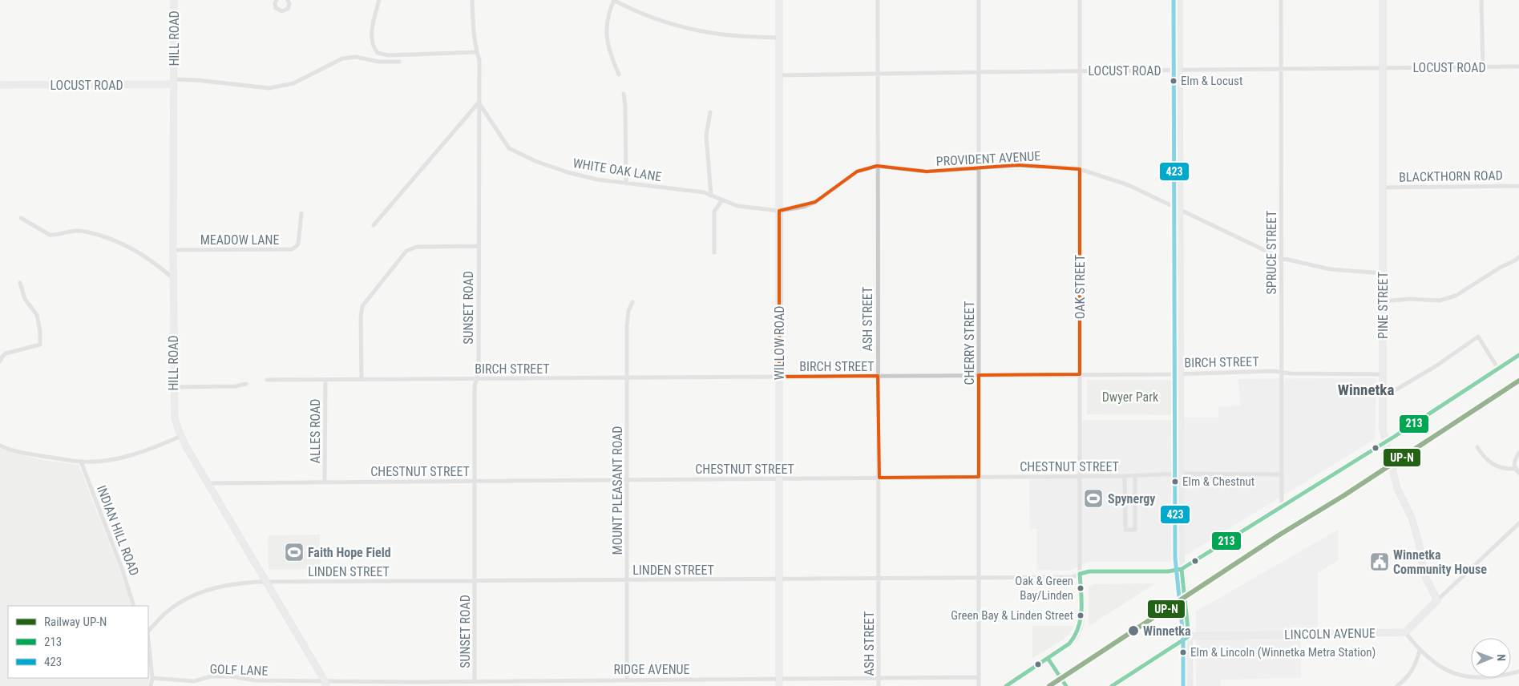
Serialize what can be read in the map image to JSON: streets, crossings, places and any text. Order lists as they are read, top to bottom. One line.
{"streets":{"street":["HILL ROAD","LOCUST ROAD","PROVIDENT AVENUE","WHITE OAK LANE","BLACKTHORN ROAD","MEADOW LANE","SPRUCE STREET","OAK STREET","PINE STREET","SUNSET ROAD","ASH STREET","WILLOW ROAD","CHERRY STREET","BIRCH STREET","ALLES ROAD","CHESTNUT STREET","MOUNT PLEASANT ROAD","INDIAN HILL ROAD","LINDEN STREET","LINCOLN AVENUE","RIDGE AVENUE","GOLF LANE"]},"crossings":[["HILL ROAD","LOCUST ROAD"],["HILL ROAD","MEADOW LANE"],["HILL ROAD","CHESTNUT STREET"],["HILL ROAD","LINDEN STREET"],["HILL ROAD","RIDGE AVENUE"],["HILL ROAD","GOLF LANE"],["LOCUST ROAD","SPRUCE STREET"],["LOCUST ROAD","OAK STREET"],["LOCUST ROAD","PINE STREET"],["LOCUST ROAD","ASH STREET"],["LOCUST ROAD","WILLOW ROAD"],["LOCUST ROAD","CHERRY STREET"],["PROVIDENT AVENUE","WHITE OAK LANE"],["PROVIDENT AVENUE","SPRUCE STREET"],["PROVIDENT AVENUE","OAK STREET"],["PROVIDENT AVENUE","PINE STREET"],["PROVIDENT AVENUE","ASH STREET"],["PROVIDENT AVENUE","WILLOW ROAD"],["PROVIDENT AVENUE","CHERRY STREET"],["WHITE OAK LANE","SUNSET ROAD"],["WHITE OAK LANE","WILLOW ROAD"],["BLACKTHORN ROAD","PINE STREET"],["SPRUCE STREET","BIRCH STREET"],["SPRUCE STREET","CHESTNUT STREET"],["OAK STREET","BIRCH STREET"],["OAK STREET","CHESTNUT STREET"],["OAK STREET","LINDEN STREET"],["PINE STREET","BIRCH STREET"],["SUNSET ROAD","BIRCH STREET"],["SUNSET ROAD","CHESTNUT STREET"],["SUNSET ROAD","LINDEN STREET"],["SUNSET ROAD","RIDGE AVENUE"],["ASH STREET","BIRCH STREET"],["ASH STREET","CHESTNUT STREET"],["ASH STREET","LINDEN STREET"],["ASH STREET","RIDGE AVENUE"],["WILLOW ROAD","BIRCH STREET"],["WILLOW ROAD","CHESTNUT STREET"],["WILLOW ROAD","LINDEN STREET"],["WILLOW ROAD","RIDGE AVENUE"],["CHERRY STREET","BIRCH STREET"],["CHERRY STREET","CHESTNUT STREET"],["CHERRY STREET","LINDEN STREET"],["CHERRY STREET","RIDGE AVENUE"],["BIRCH STREET","ALLES ROAD"],["BIRCH STREET","MOUNT PLEASANT ROAD"],["ALLES ROAD","CHESTNUT STREET"],["CHESTNUT STREET","MOUNT PLEASANT ROAD"],["MOUNT PLEASANT ROAD","LINDEN STREET"],["MOUNT PLEASANT ROAD","RIDGE AVENUE"],["RIDGE AVENUE","GOLF LANE"]],"districts":["Winnetka"],"parks":["Dwyer Park"],"places":{"other":["Elm & Locust","Elm & Chestnut","Oak & Green Bay/Linden","Green Bay & Linden Street","Winnetka","Elm & Lincoln (Winnetka Metra Station)"],"sports":["Spynergy","Faith Hope Field"],"public building":["Winnetka Community House"]},"lines":["transit line 423","transit line 213","rail line UP-N"],"legend":["Railway UP-N","213","423"],"north":"right"}
